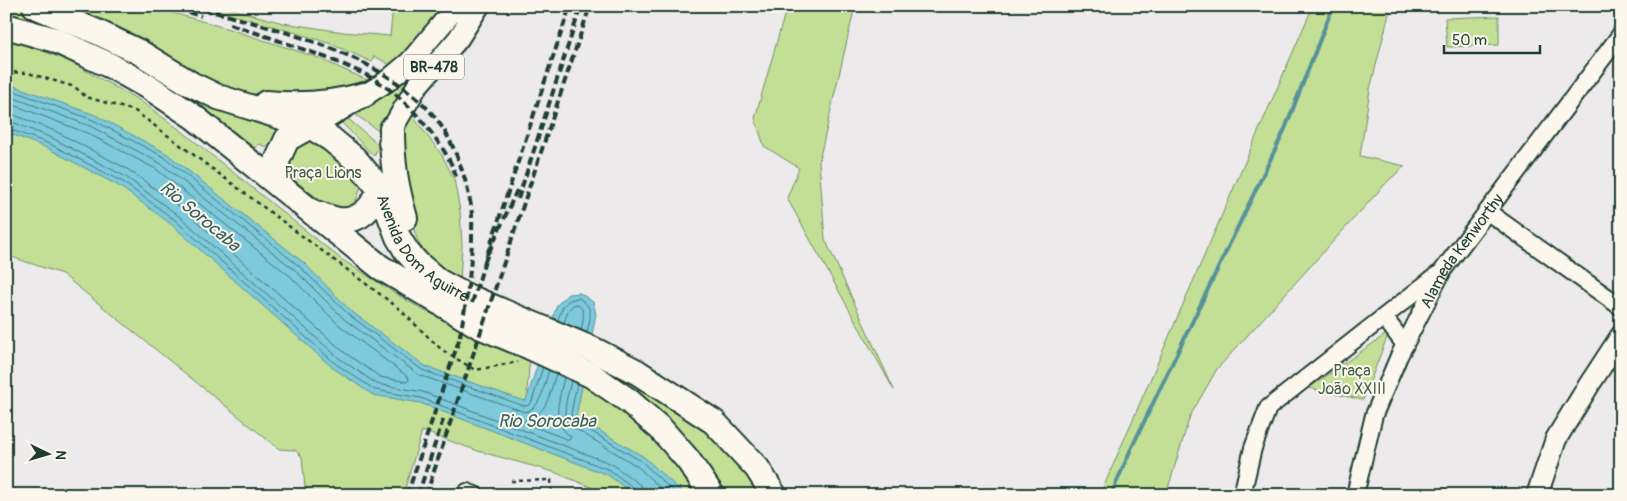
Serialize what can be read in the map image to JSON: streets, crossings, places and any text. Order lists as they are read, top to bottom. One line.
{"streets":{"highway":["BR-478","Avenida Dom Aguirre"],"street":["Alameda Kenworthy"]},"crossings":[["BR-478","Avenida Dom Aguirre"]],"water":["Rio Sorocaba"],"parks":["Praça Lions","Praça João XXIII"],"scale_bar":"50 m","north":"right"}
